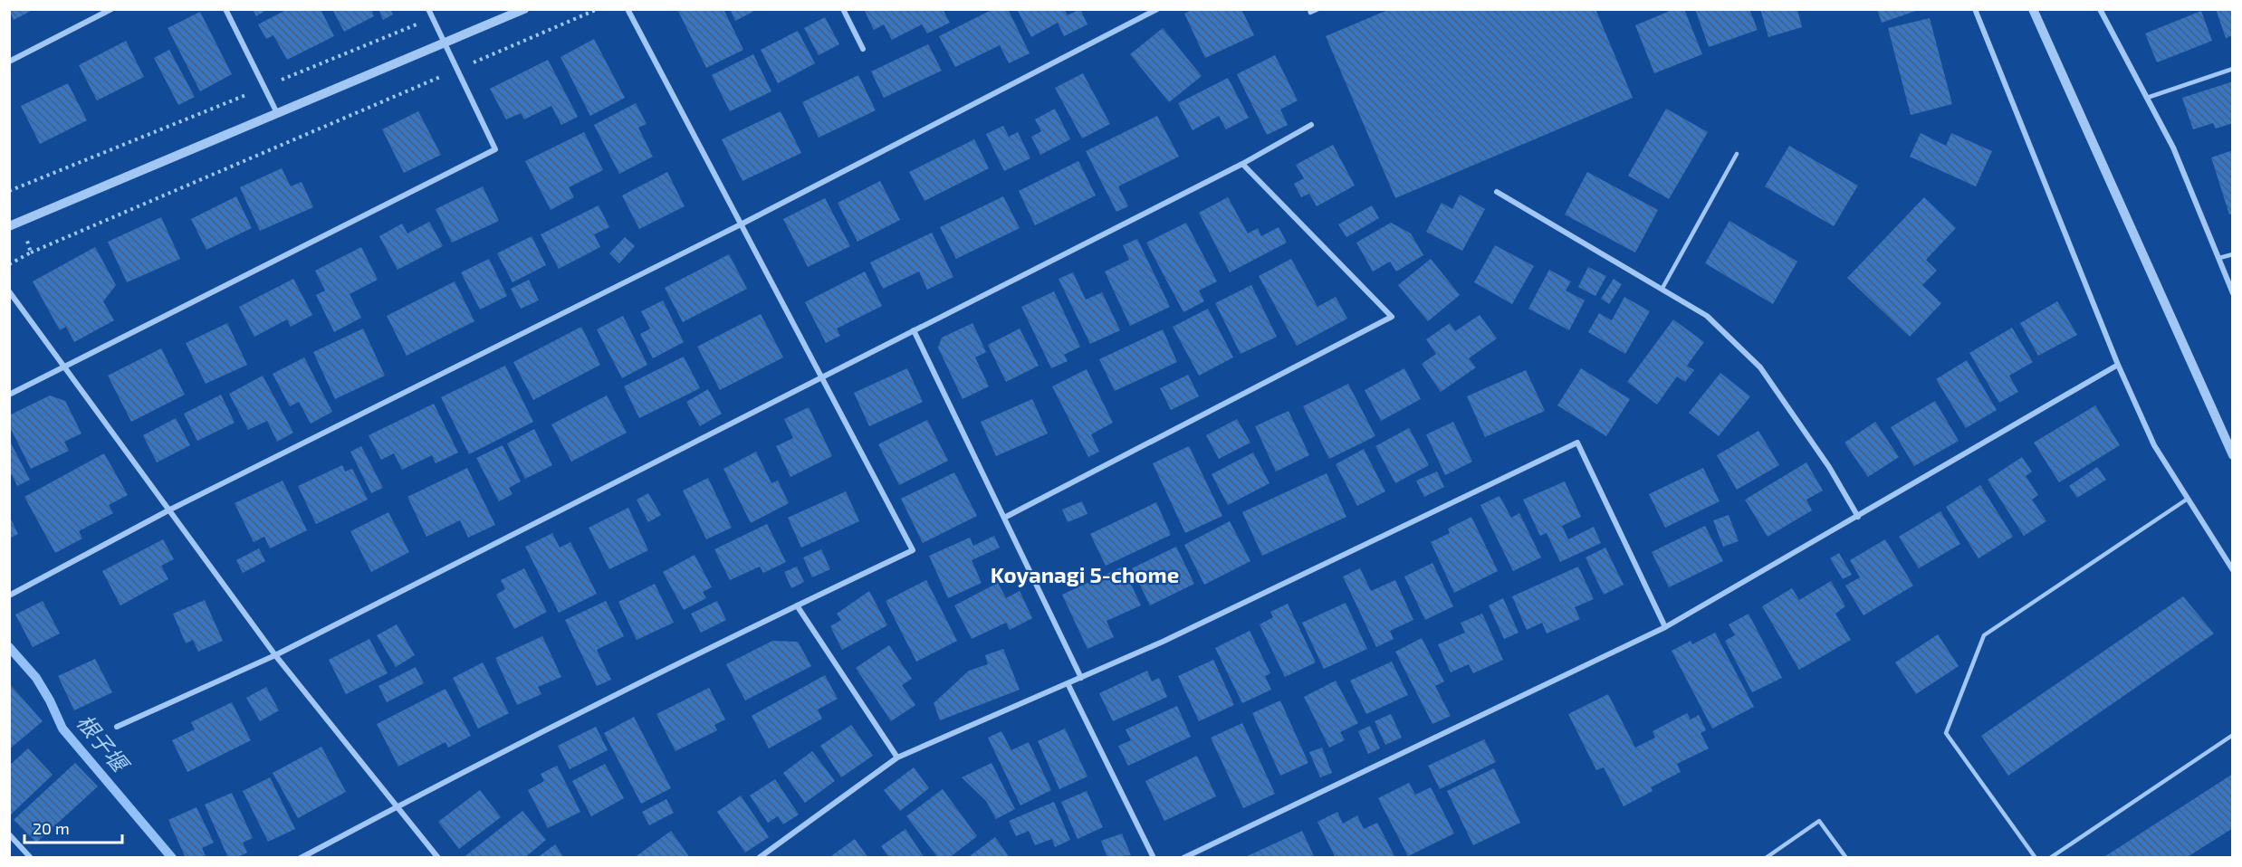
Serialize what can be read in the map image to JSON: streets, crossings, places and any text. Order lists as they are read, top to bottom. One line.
{"districts":["Koyanagi 5-chome"],"water":["根子堰"],"scale_bar":"20 m"}
